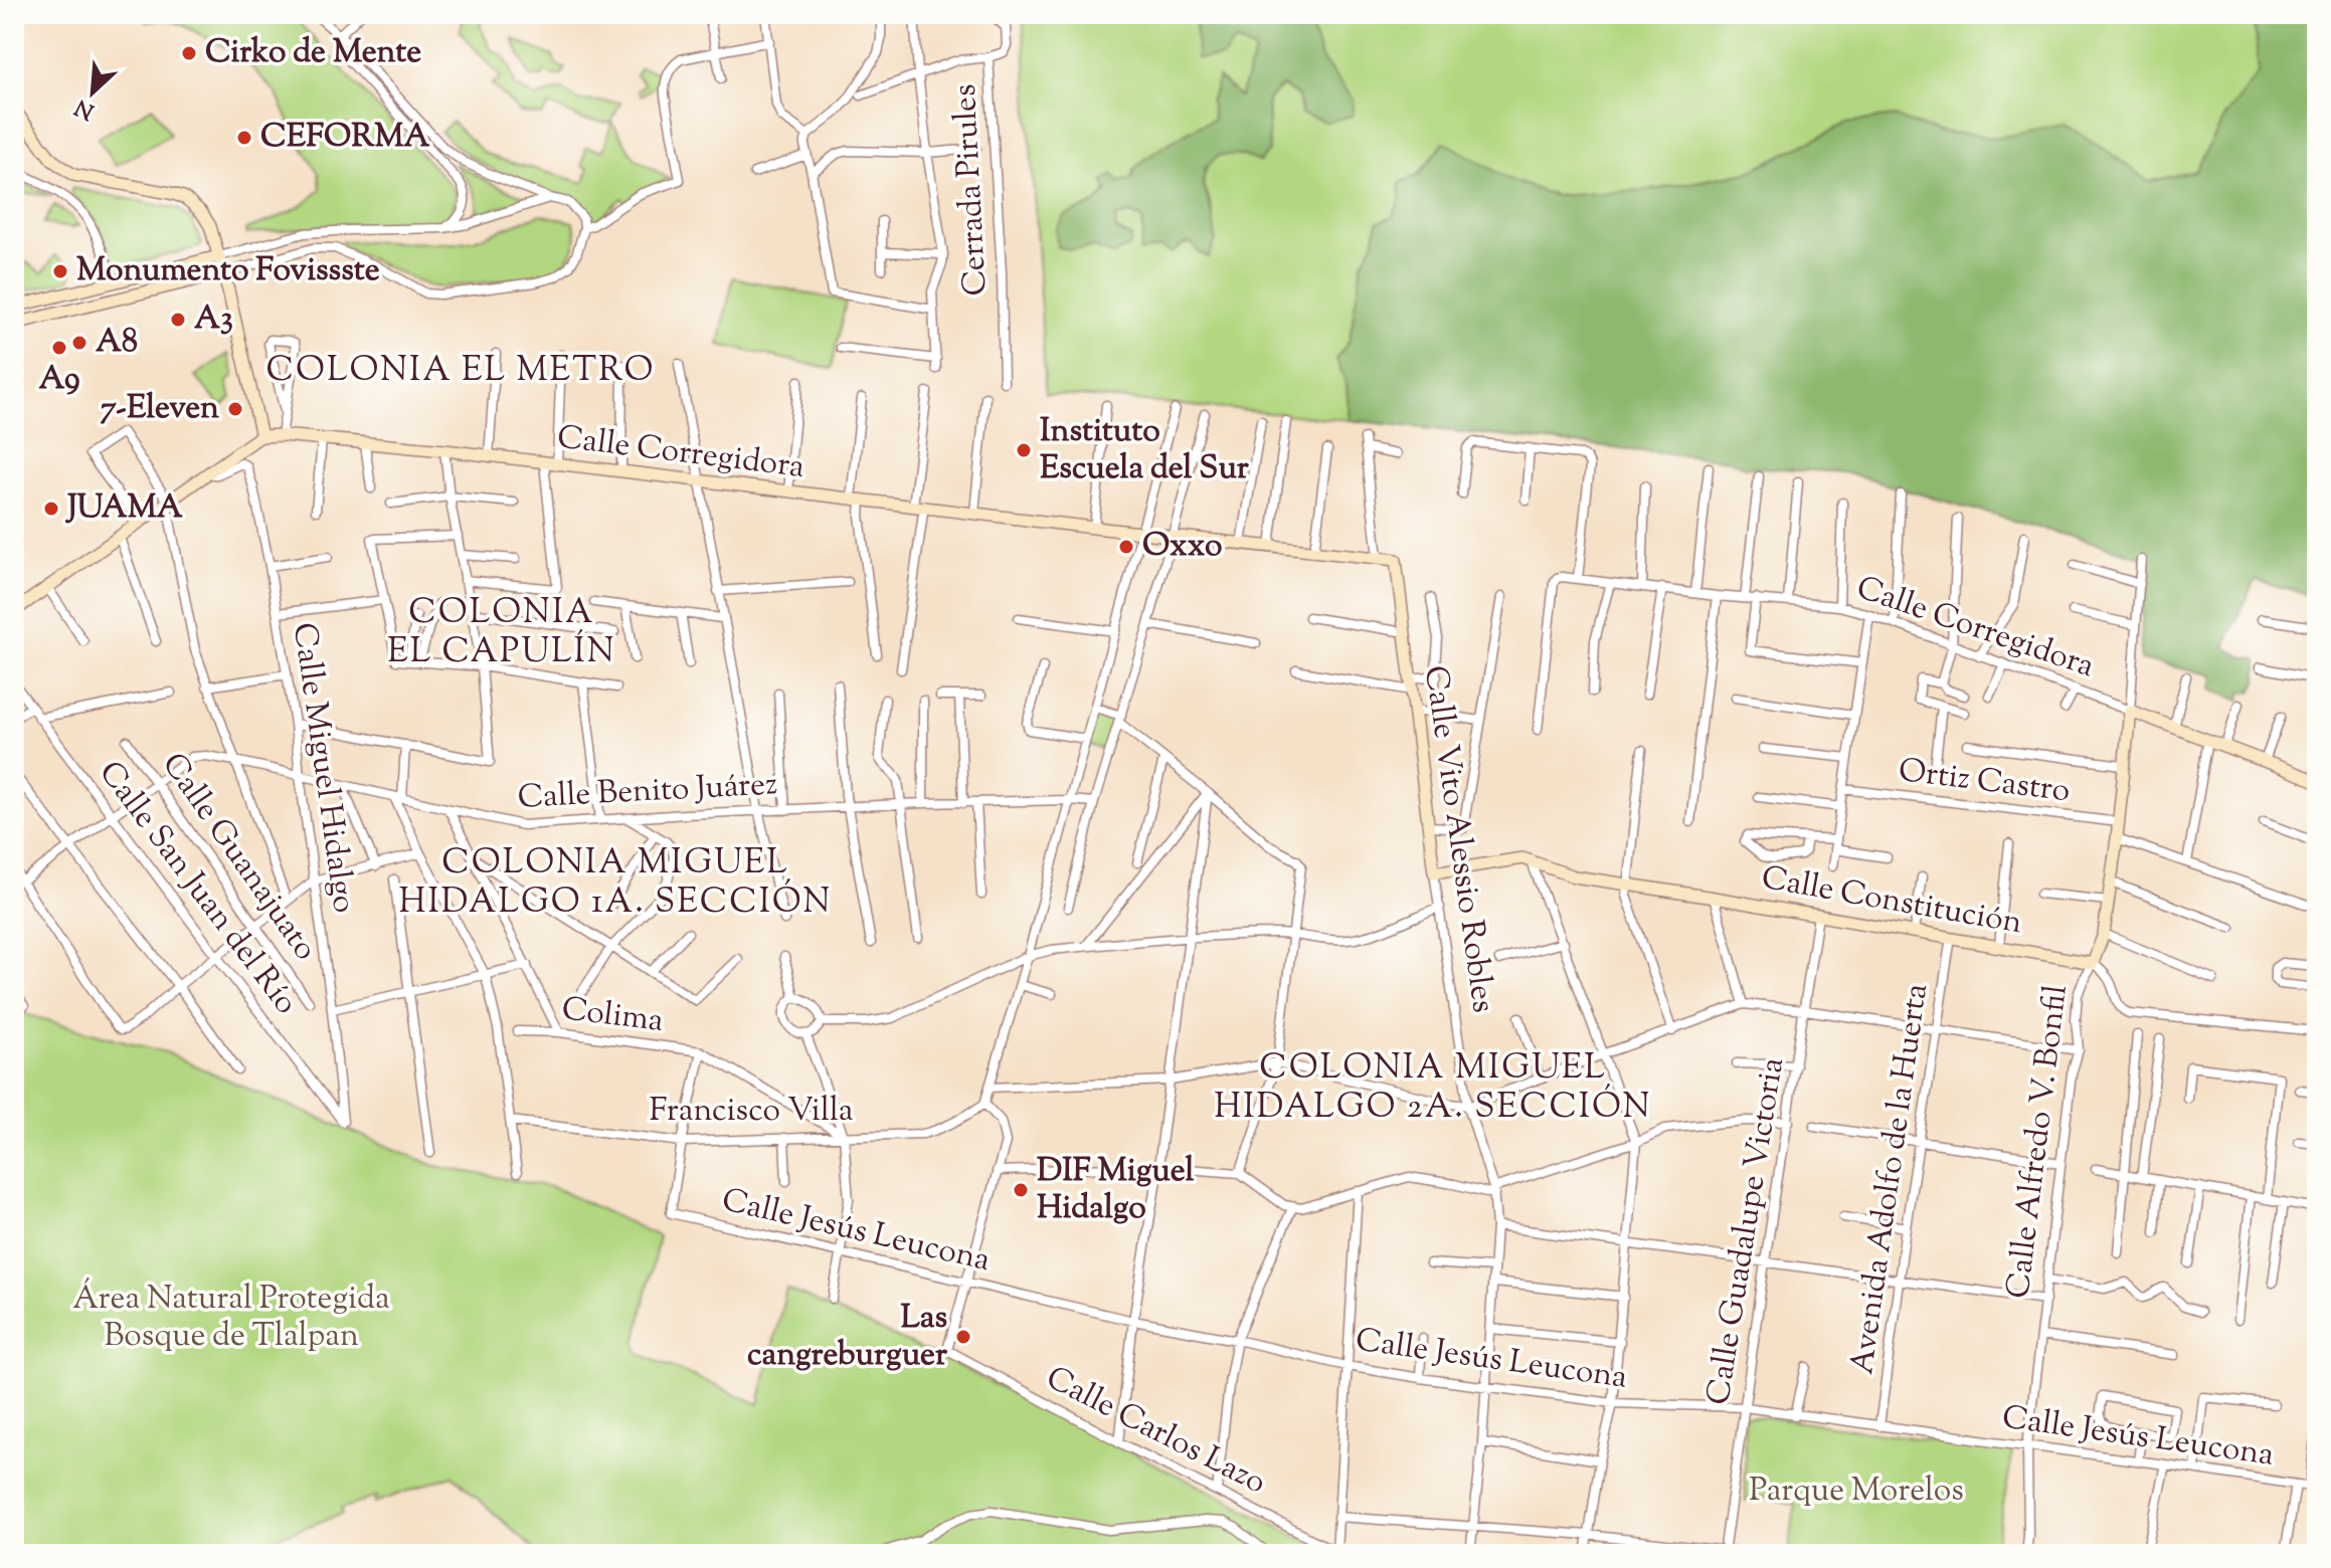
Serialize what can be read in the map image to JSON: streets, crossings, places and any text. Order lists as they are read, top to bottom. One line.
{"streets":{"street":["Cerrada Pirules","Calle Corregidora","Calle Miguel Hidalgo","Ortiz Castro","Calle Benito Juárez","Calle Vito Alessio Robles","Calle Guanajuato","Calle San Juan del Río","Calle Constitución","Colima","Francisco Villa","Calle Alfredo V. Bonfil","Avenida Adolfo de la Huerta","Calle Jesús Leucona","Calle Guadalupe Victoria","Calle Carlos Lazo"]},"crossings":[["Calle Corregidora","Calle Vito Alessio Robles"],["Calle Corregidora","Calle Alfredo V. Bonfil"],["Calle Miguel Hidalgo","Calle Benito Juárez"],["Calle Miguel Hidalgo","Calle San Juan del Río"],["Ortiz Castro","Calle Alfredo V. Bonfil"],["Calle Benito Juárez","Calle Guanajuato"],["Calle Benito Juárez","Calle San Juan del Río"],["Calle Vito Alessio Robles","Calle Constitución"],["Calle Vito Alessio Robles","Calle Jesús Leucona"],["Calle Constitución","Calle Alfredo V. Bonfil"],["Calle Constitución","Avenida Adolfo de la Huerta"],["Calle Constitución","Calle Guadalupe Victoria"],["Francisco Villa","Calle Jesús Leucona"],["Calle Alfredo V. Bonfil","Calle Jesús Leucona"],["Avenida Adolfo de la Huerta","Calle Jesús Leucona"],["Calle Jesús Leucona","Calle Guadalupe Victoria"],["Calle Jesús Leucona","Calle Carlos Lazo"]],"districts":["COLONIA EL METRO","COLONIA EL CAPULÍN","COLONIA MIGUEL HIDALGO 1A. SECCIÓN","COLONIA MIGUEL HIDALGO 2A. SECCIÓN"],"parks":["Área Natural Protegida Bosque de Tlalpan","Parque Morelos"],"places":["Cirko de Mente","CEFORMA","Monumento Fovissste","A3","A8","A9","7-Eleven","Instituto Escuela del Sur","JUAMA","Oxxo","DIF Miguel Hidalgo","Las cangreburguer"],"north":"bottom left"}
